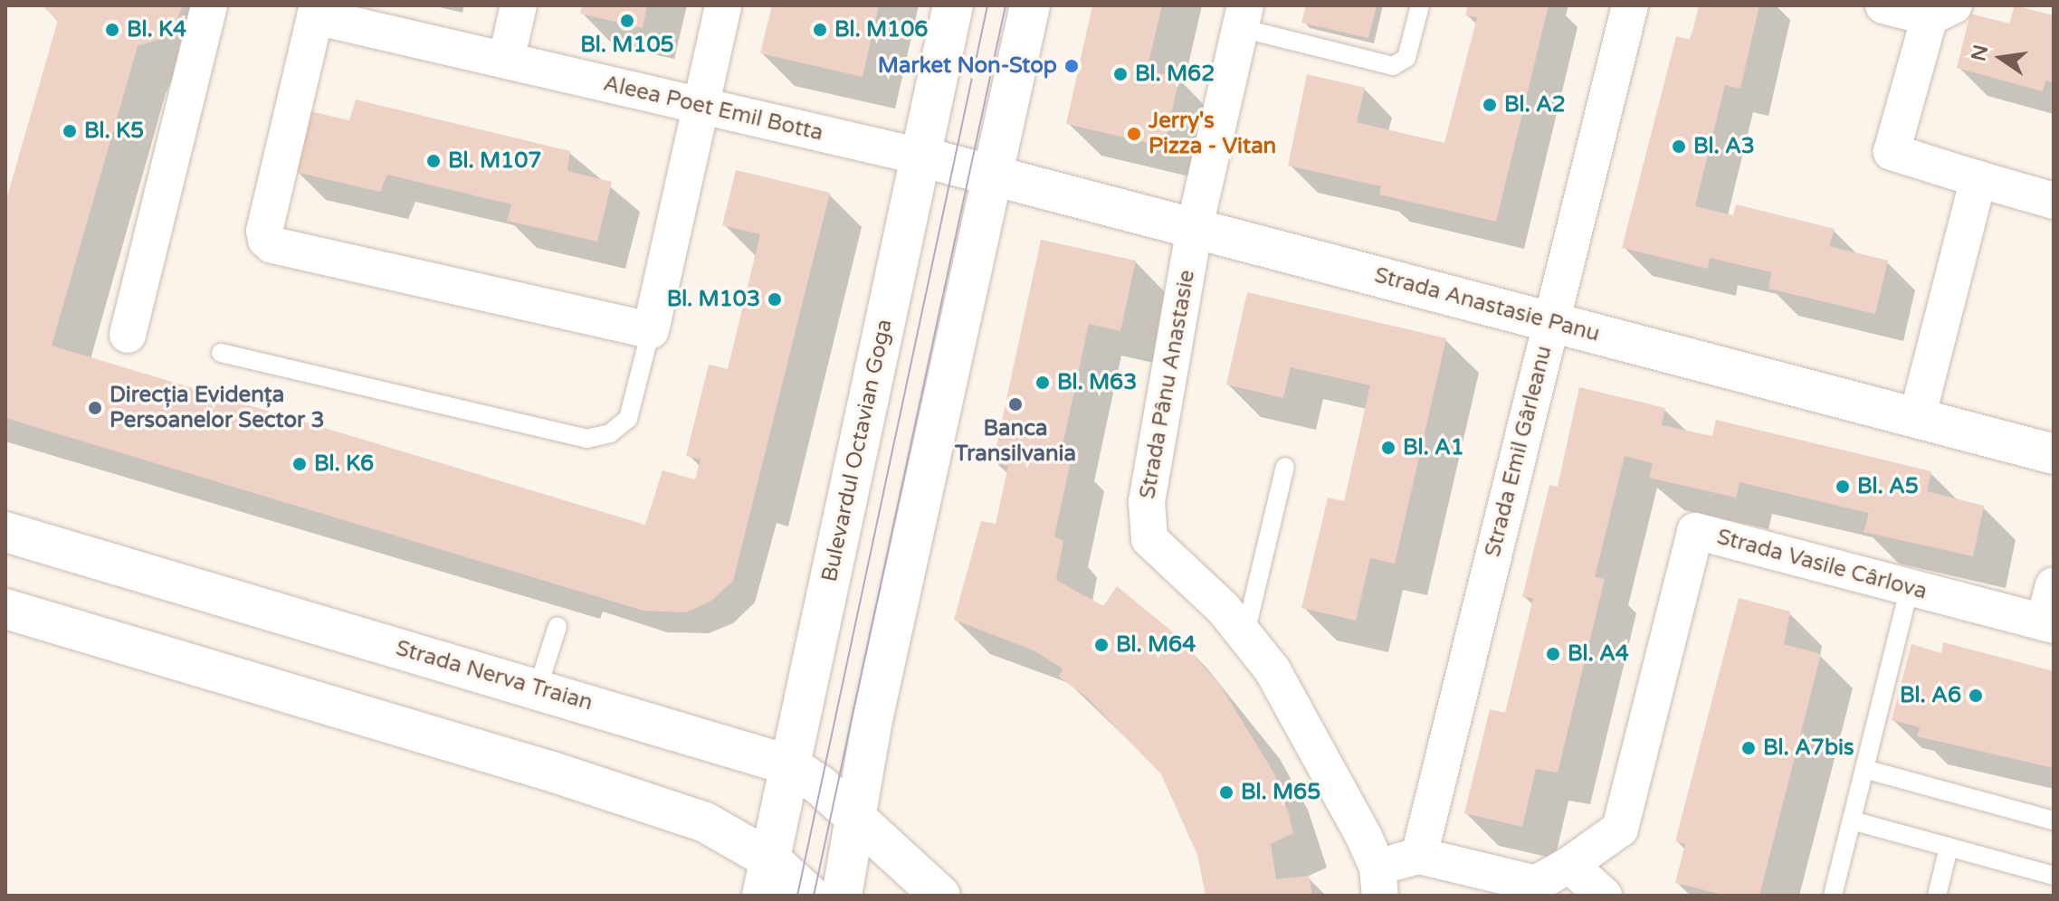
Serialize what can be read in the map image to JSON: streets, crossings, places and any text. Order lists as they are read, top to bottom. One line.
{"streets":{"main road":["Strada Anastasie Panu","Bulevardul Octavian Goga","Strada Nerva Traian"],"street":["Aleea Poet Emil Botta","Strada Pânu Anastasie","Strada Emil Gârleanu","Strada Vasile Cârlova"]},"crossings":[["Aleea Poet Emil Botta","Strada Anastasie Panu"],["Aleea Poet Emil Botta","Bulevardul Octavian Goga"],["Strada Anastasie Panu","Strada Pânu Anastasie"],["Strada Anastasie Panu","Bulevardul Octavian Goga"],["Strada Anastasie Panu","Strada Emil Gârleanu"],["Bulevardul Octavian Goga","Strada Nerva Traian"]],"places":["Bl. M105","Bl. K4","Bl. M106","Market Non-Stop","Bl. M62","Bl. A2","Bl. K5","Jerry's Pizza - Vitan","Bl. A3","Bl. M107","Bl. M103","Bl. M63","Banca Transilvania","Direcția Evidența Persoanelor Sector 3","Bl. A1","Bl. K6","Bl. A5","Bl. M64","Bl. A4","Bl. A6","Bl. A7bis","Bl. M65"],"north":"left"}
